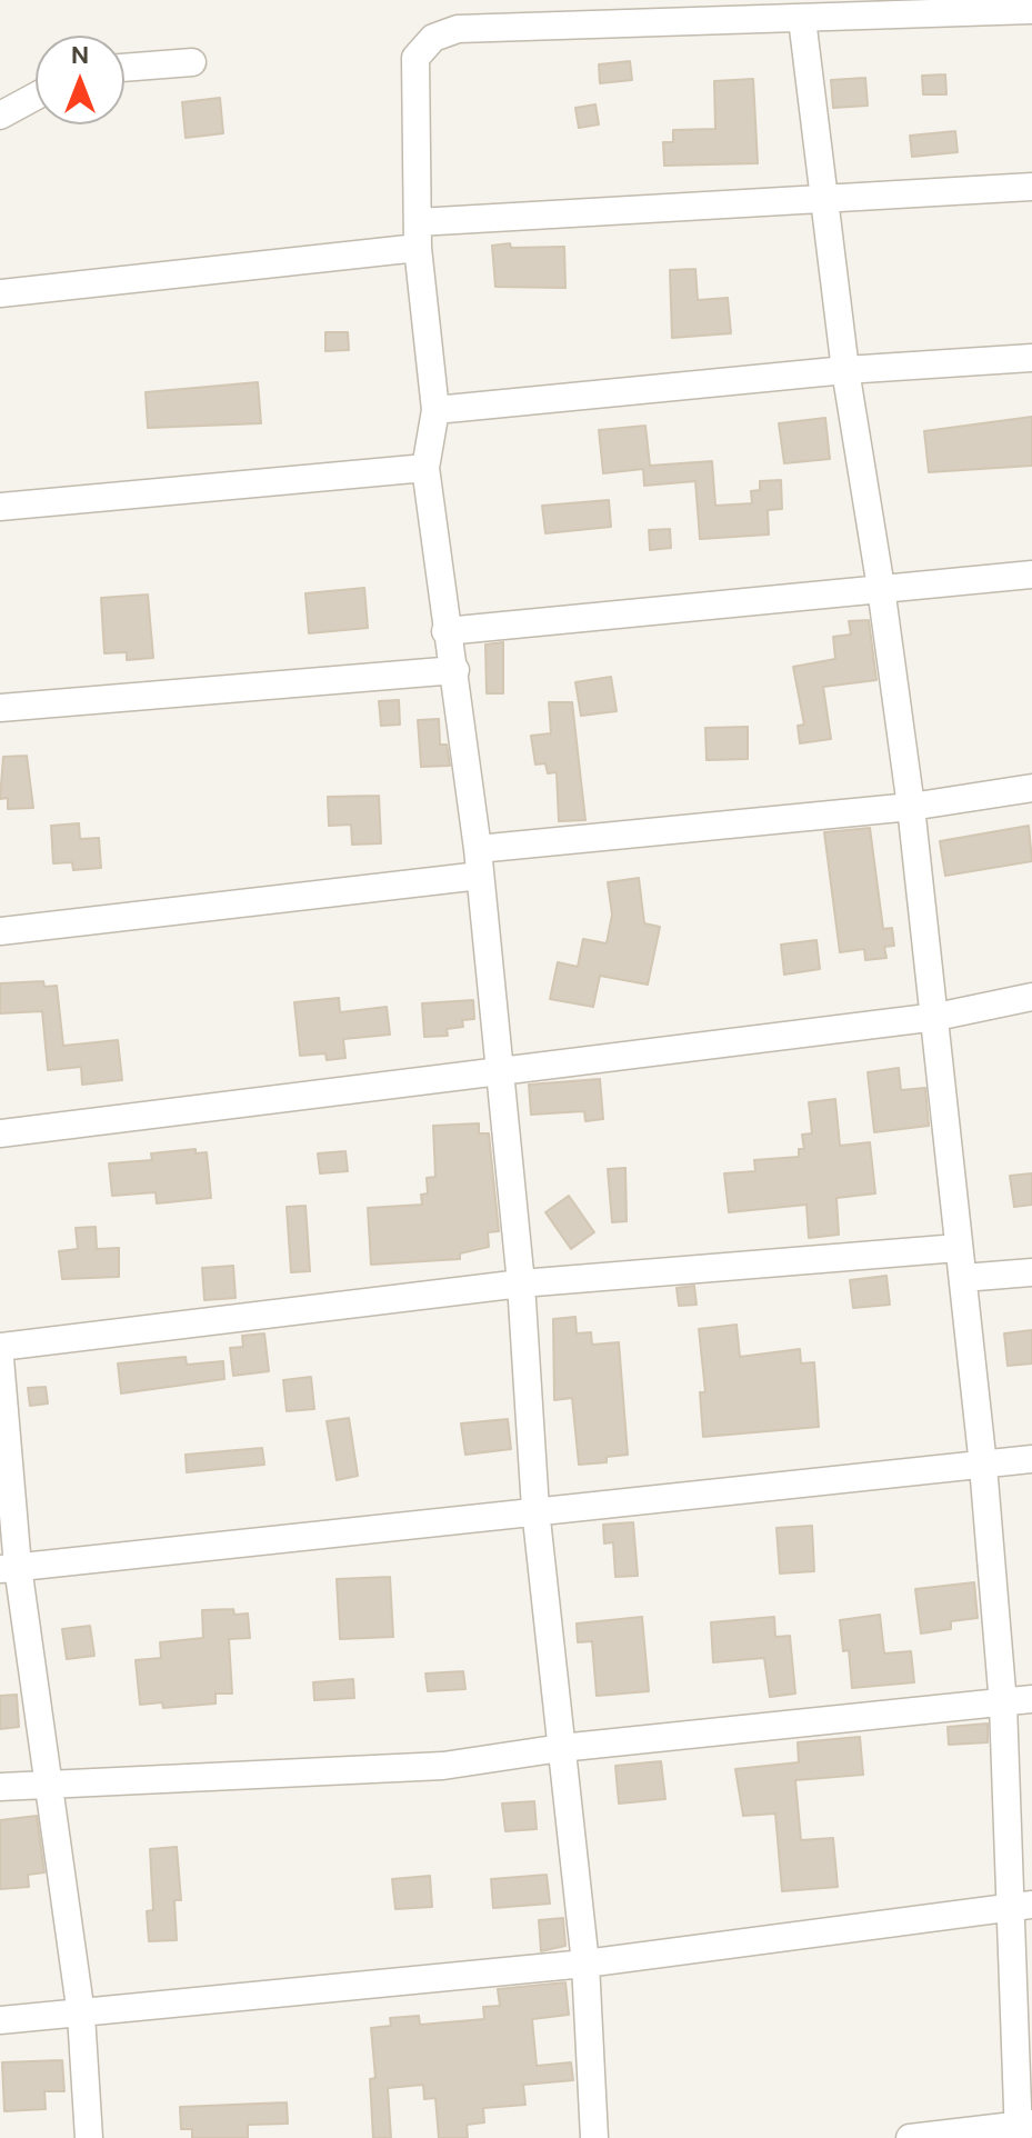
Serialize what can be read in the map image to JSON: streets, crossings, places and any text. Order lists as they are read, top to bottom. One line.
{"north":"top"}
